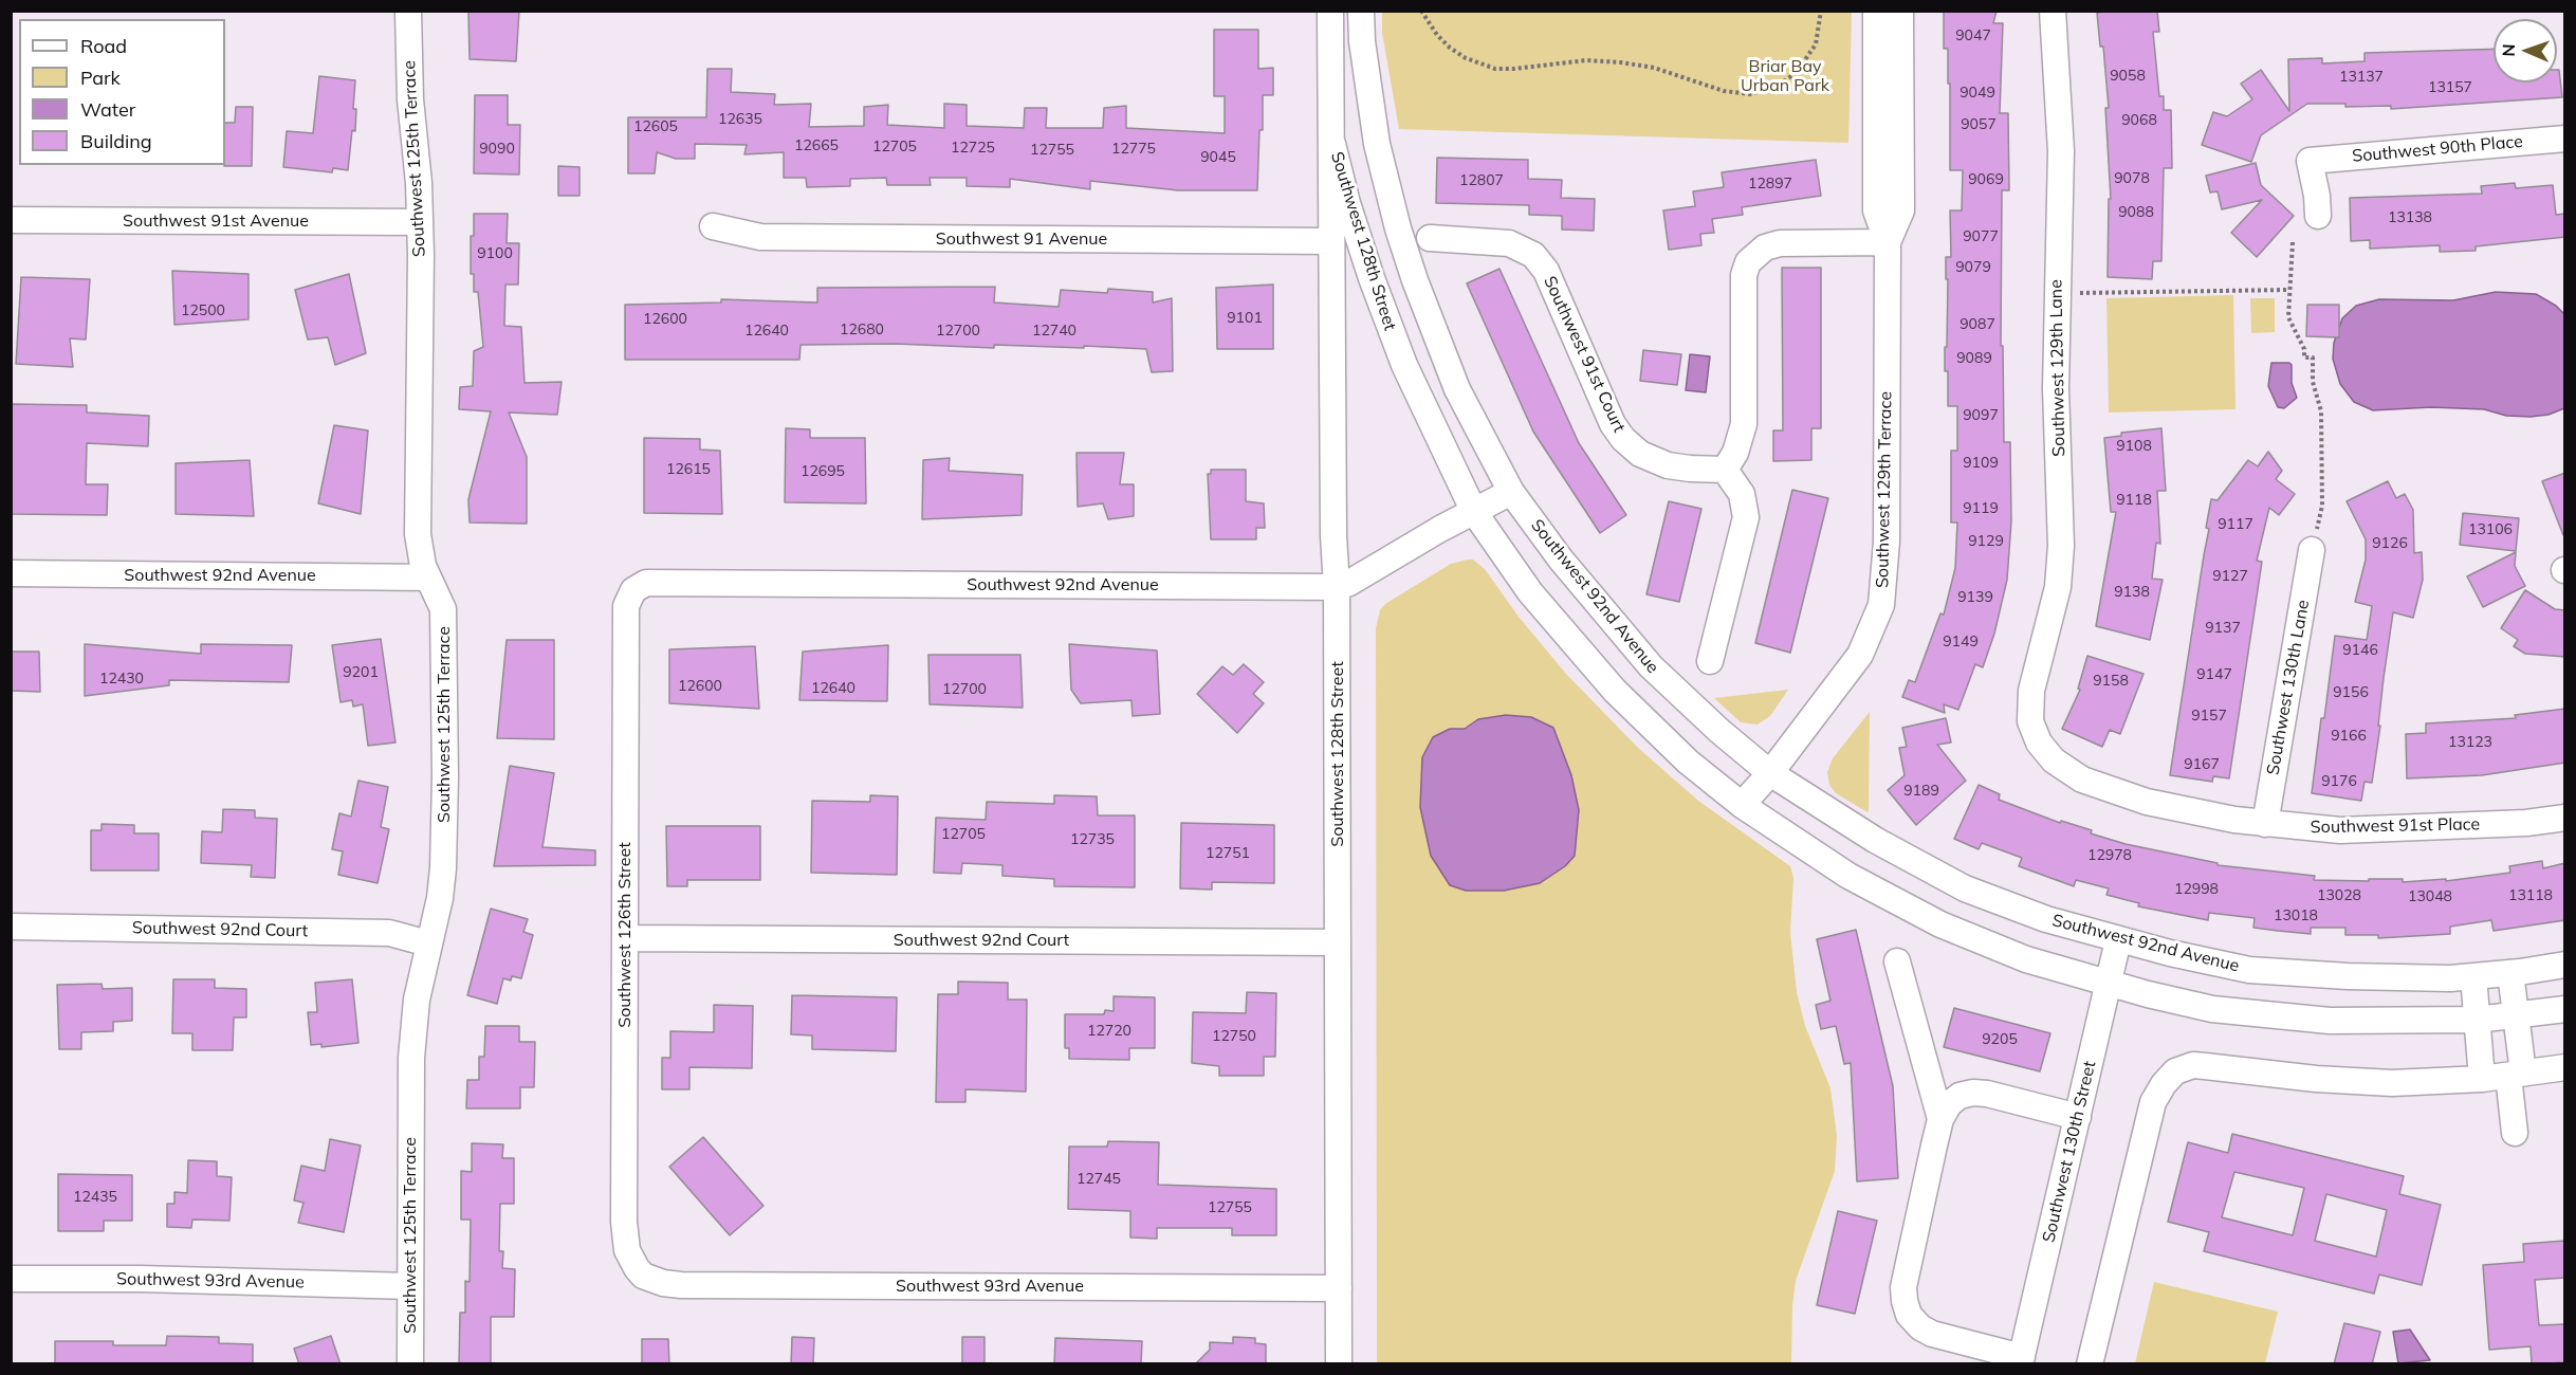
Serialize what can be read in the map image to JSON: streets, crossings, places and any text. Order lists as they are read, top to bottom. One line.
{"streets":{"street":["Southwest 90th Place","Southwest 125th Terrace","Southwest 91st Avenue","Southwest 91 Avenue","Southwest 128th Street","Southwest 91st Court","Southwest 129th Lane","Southwest 129th Terrace","Southwest 92nd Avenue","Southwest 130th Lane","Southwest 91st Place","Southwest 92nd Court","Southwest 126th Street","Southwest 130th Street","Southwest 93rd Avenue"]},"crossings":[["Southwest 125th Terrace","Southwest 91st Avenue"],["Southwest 125th Terrace","Southwest 92nd Avenue"],["Southwest 125th Terrace","Southwest 92nd Court"],["Southwest 125th Terrace","Southwest 93rd Avenue"],["Southwest 91 Avenue","Southwest 128th Street"],["Southwest 128th Street","Southwest 92nd Avenue"],["Southwest 128th Street","Southwest 92nd Court"],["Southwest 128th Street","Southwest 93rd Avenue"],["Southwest 129th Lane","Southwest 91st Place"],["Southwest 129th Terrace","Southwest 92nd Avenue"],["Southwest 92nd Avenue","Southwest 126th Street"],["Southwest 92nd Avenue","Southwest 130th Street"],["Southwest 130th Lane","Southwest 91st Place"],["Southwest 92nd Court","Southwest 126th Street"],["Southwest 126th Street","Southwest 93rd Avenue"]],"parks":["Briar Bay Urban Park"],"house_numbers":["9047","9058","13137","13157","9049","12635","9068","9057","12605","12665","12705","12725","9090","12775","12755","9045","9078","9069","12807","12897","9088","13138","9077","9100","9079","12500","9101","12600","9087","12680","12640","12700","12740","9089","9097","9108","9109","12615","12695","9118","9119","9117","13106","9129","9126","9127","9138","9139","9137","9149","9146","9201","9147","12430","9158","12600","12640","12700","9156","9157","9166","13123","9167","9176","9189","12705","12735","12751","12978","12998","13028","13118","13048","13018","12720","12750","9205","12745","12435","12755"],"legend":["Road","Park","Water","Building"],"north":"left"}
